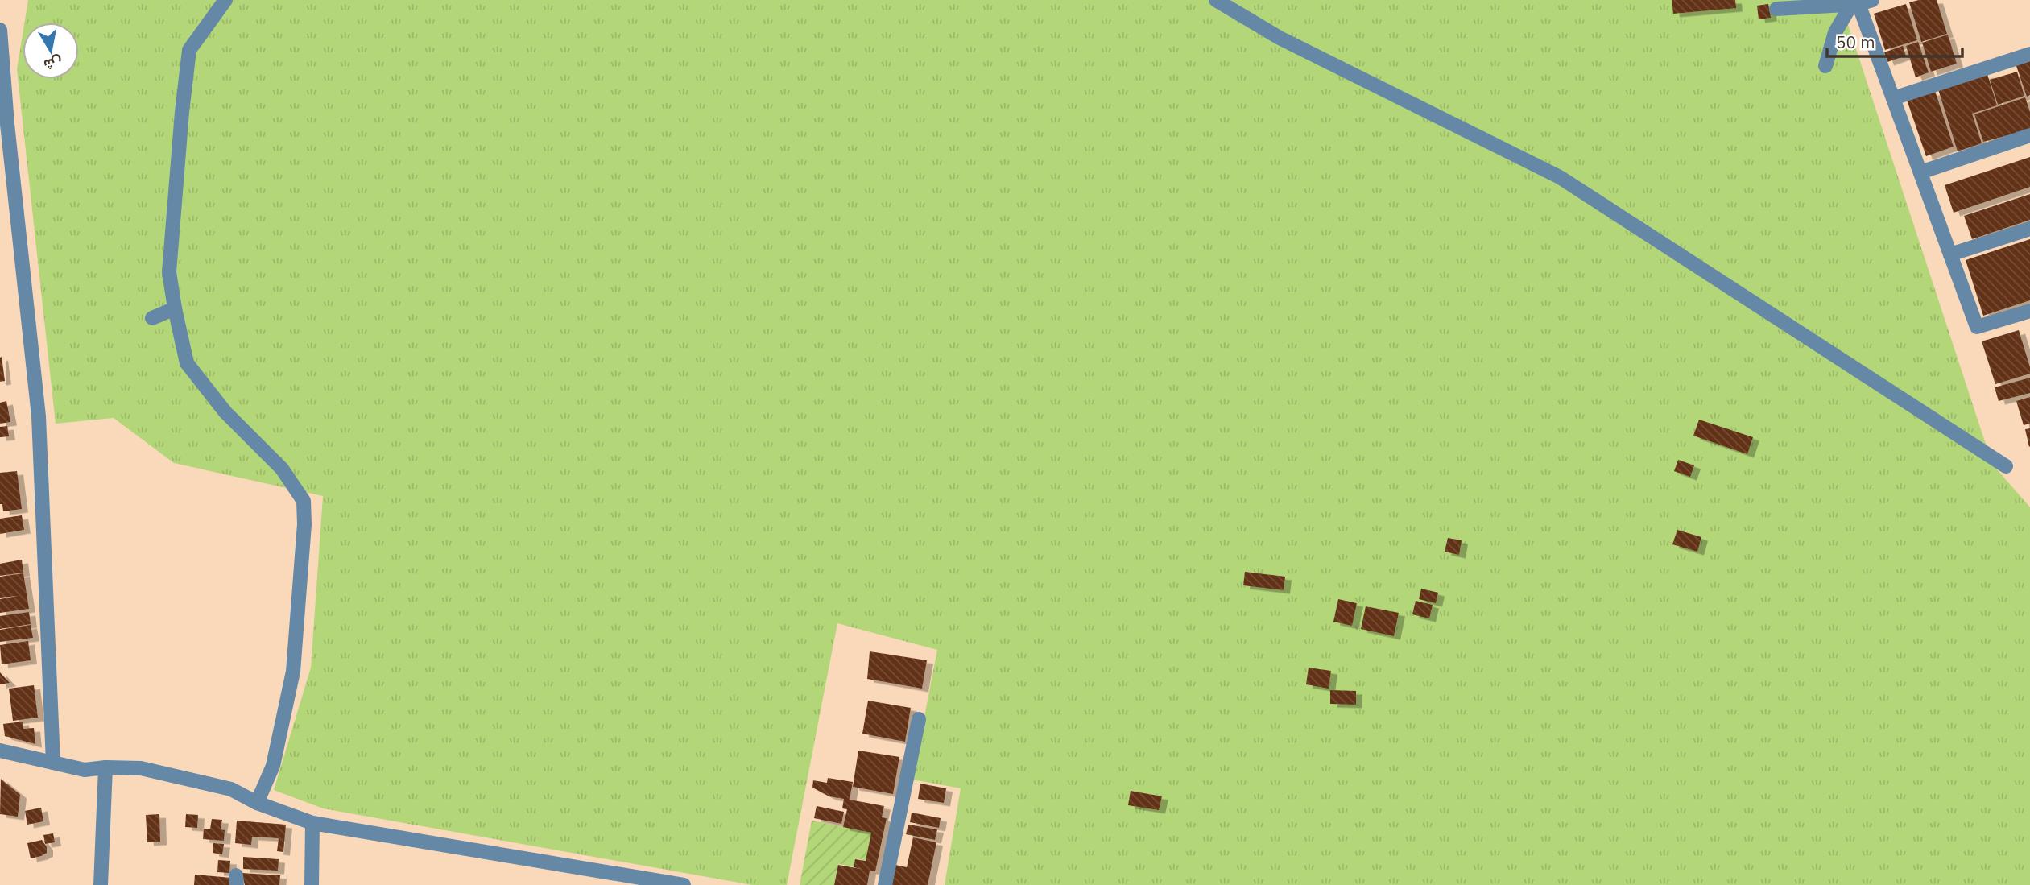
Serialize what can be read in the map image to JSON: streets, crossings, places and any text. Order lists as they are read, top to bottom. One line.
{"scale_bar":"50 m","north":"bottom"}
